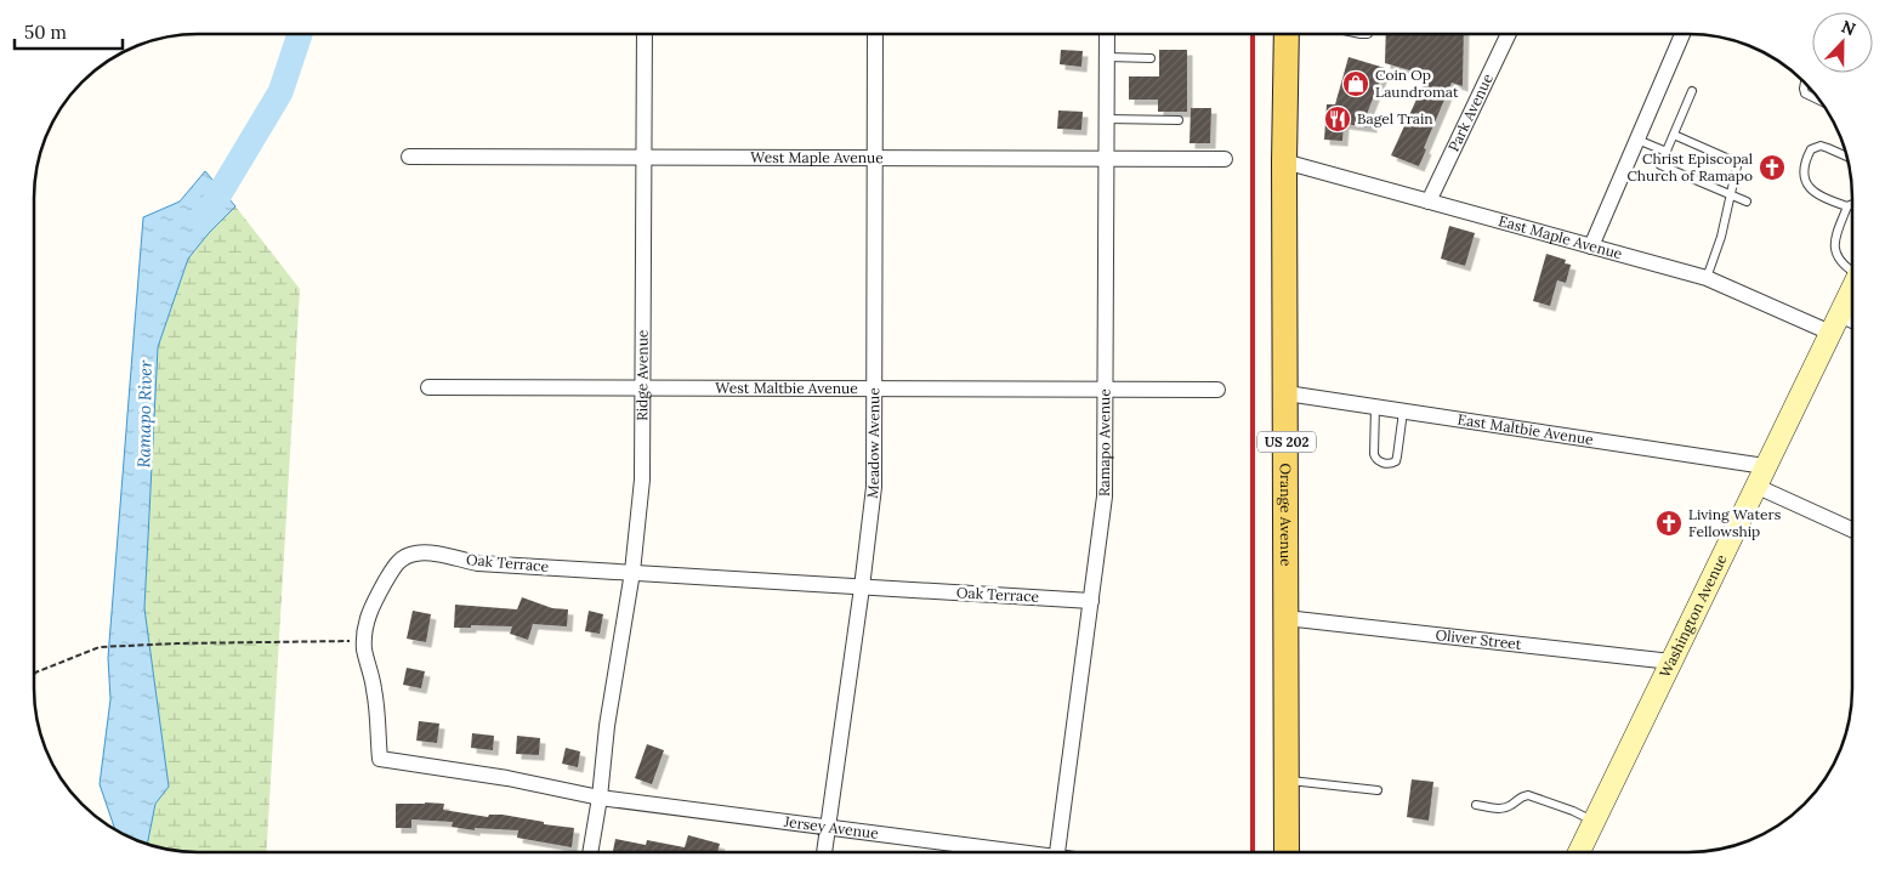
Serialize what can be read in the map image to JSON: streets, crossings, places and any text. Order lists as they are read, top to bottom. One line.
{"streets":{"main road":["US 202","Orange Avenue"],"street":["Park Avenue","West Maple Avenue","East Maple Avenue","Ridge Avenue","West Maltbie Avenue","East Maltbie Avenue","Meadow Avenue","Ramapo Avenue","Oak Terrace","Washington Avenue","Oliver Street","Jersey Avenue"]},"crossings":[["Park Avenue","East Maple Avenue"],["West Maple Avenue","Ridge Avenue"],["West Maple Avenue","Meadow Avenue"],["West Maple Avenue","Ramapo Avenue"],["East Maple Avenue","Orange Avenue"],["East Maple Avenue","Washington Avenue"],["Ridge Avenue","West Maltbie Avenue"],["Ridge Avenue","Oak Terrace"],["West Maltbie Avenue","Meadow Avenue"],["West Maltbie Avenue","Ramapo Avenue"],["East Maltbie Avenue","Orange Avenue"],["East Maltbie Avenue","Washington Avenue"],["Meadow Avenue","Oak Terrace"],["Meadow Avenue","Jersey Avenue"],["Ramapo Avenue","Oak Terrace"],["Orange Avenue","Oliver Street"],["Oak Terrace","Jersey Avenue"],["Washington Avenue","Oliver Street"]],"water":["Ramapo River"],"places":{"shop":["Coin Op Laundromat"],"restaurant":["Bagel Train"],"church":["Christ Episcopal Church of Ramapo","Living Waters Fellowship"]},"scale_bar":"50 m","north":"top"}
